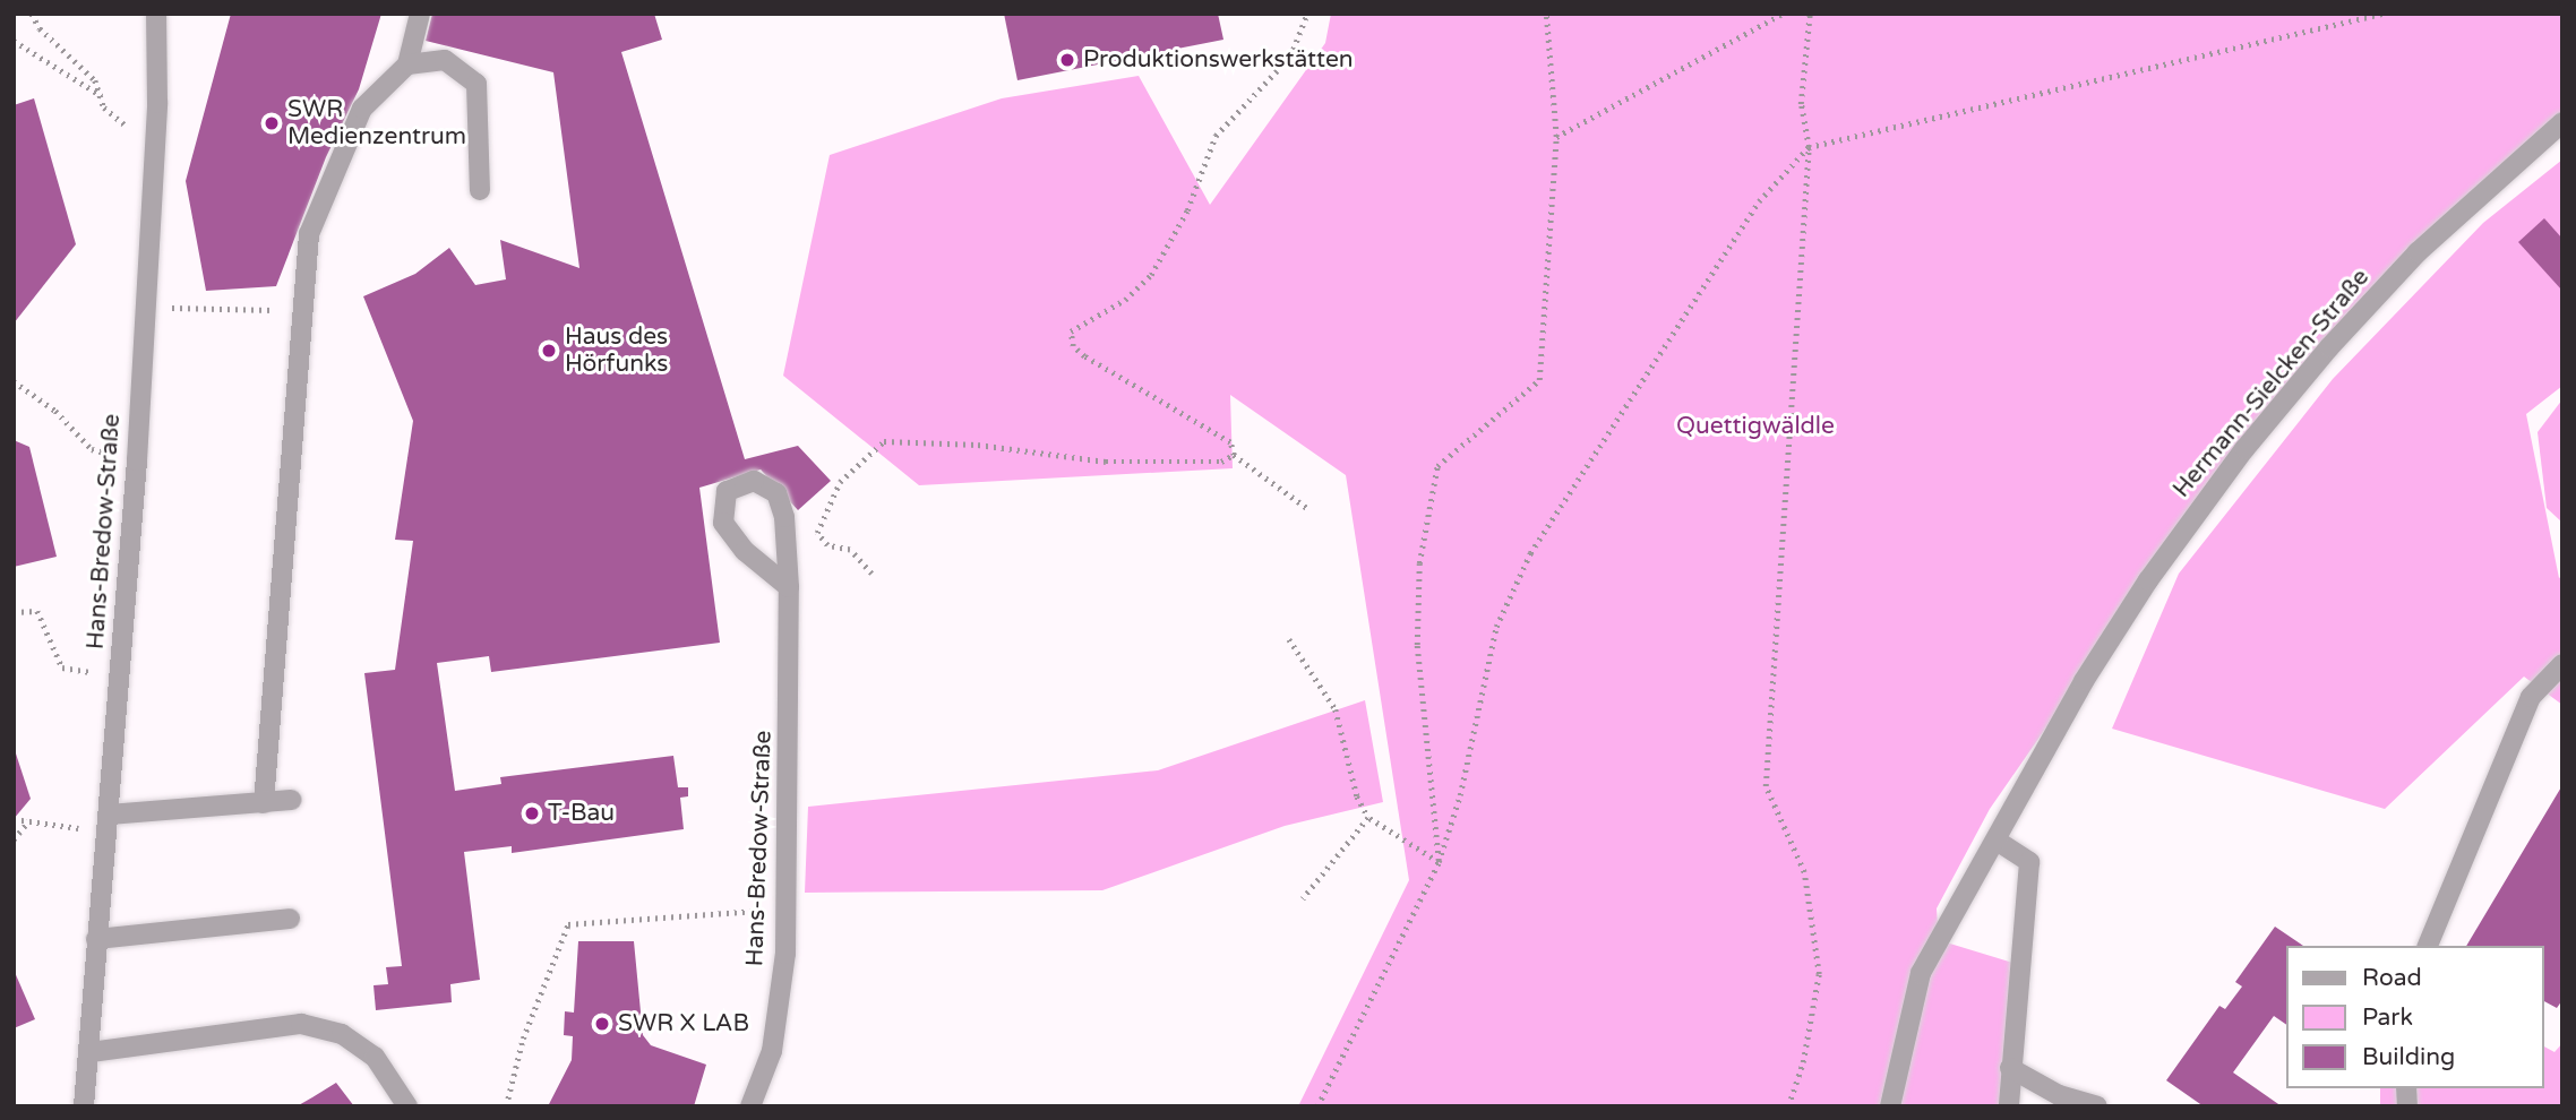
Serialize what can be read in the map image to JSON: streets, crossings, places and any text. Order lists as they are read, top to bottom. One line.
{"streets":{"street":["Hermann-Sielcken-Straße","Hans-Bredow-Straße"]},"parks":["Quettigwäldle"],"places":["Produktionswerkstätten","SWR Medienzentrum","Haus des Hörfunks","T-Bau","SWR X LAB"],"legend":["Road","Park","Building"]}
